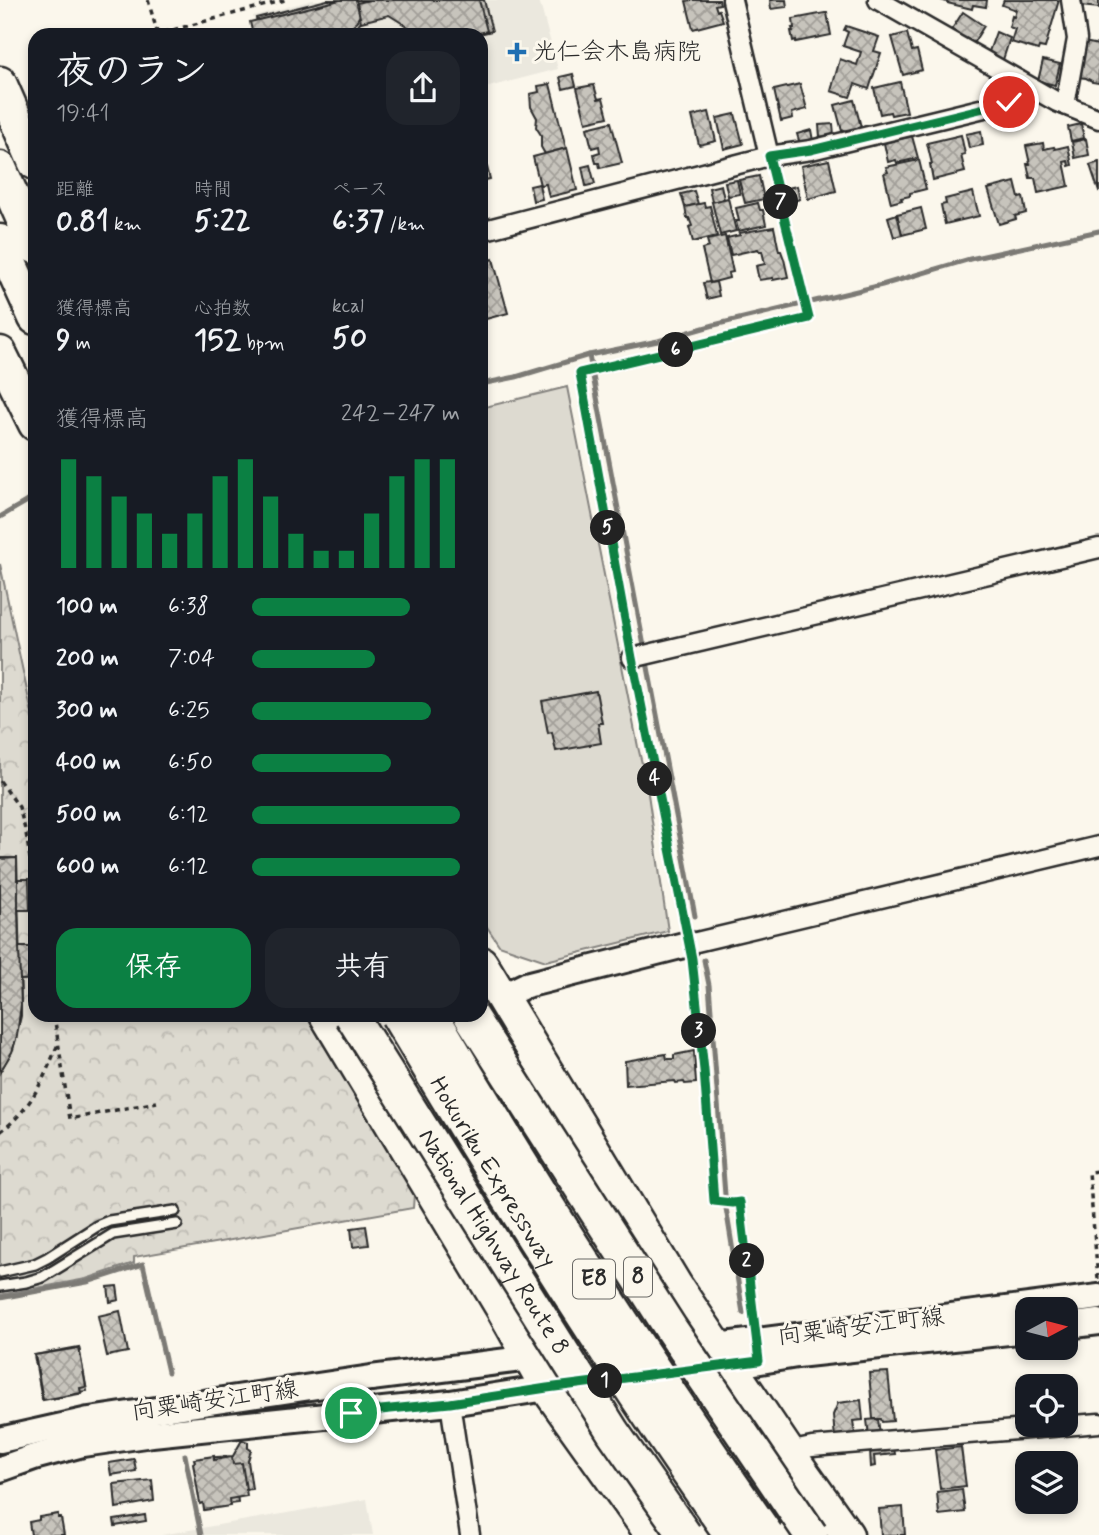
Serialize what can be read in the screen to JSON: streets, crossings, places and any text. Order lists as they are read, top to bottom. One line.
{"streets":{"highway":["Hokuriku Expressway","National Highway Route 8","8","E8"],"main road":["向粟崎安江町線"]},"places":{"health":["光仁会木島病院"]},"north":"right","page":{"heading":["夜のラン","19:41"],"stats":[["距離","0.81 km"],["時間","5:22"],["ペース","6:37 /km"],["獲得標高","9 m"],["心拍数","152 bpm"],["kcal","50"]],"pins":["7","6","5","4","3","2","1"],"chart":["獲得標高","242–247 m"],"list":[{"name":"100 m","note":"6:38"},{"name":"200 m","note":"7:04"},{"name":"300 m","note":"6:25"},{"name":"400 m","note":"6:50"},{"name":"500 m","note":"6:12"},{"name":"600 m","note":"6:12"}],"buttons":["保存","共有"]}}
